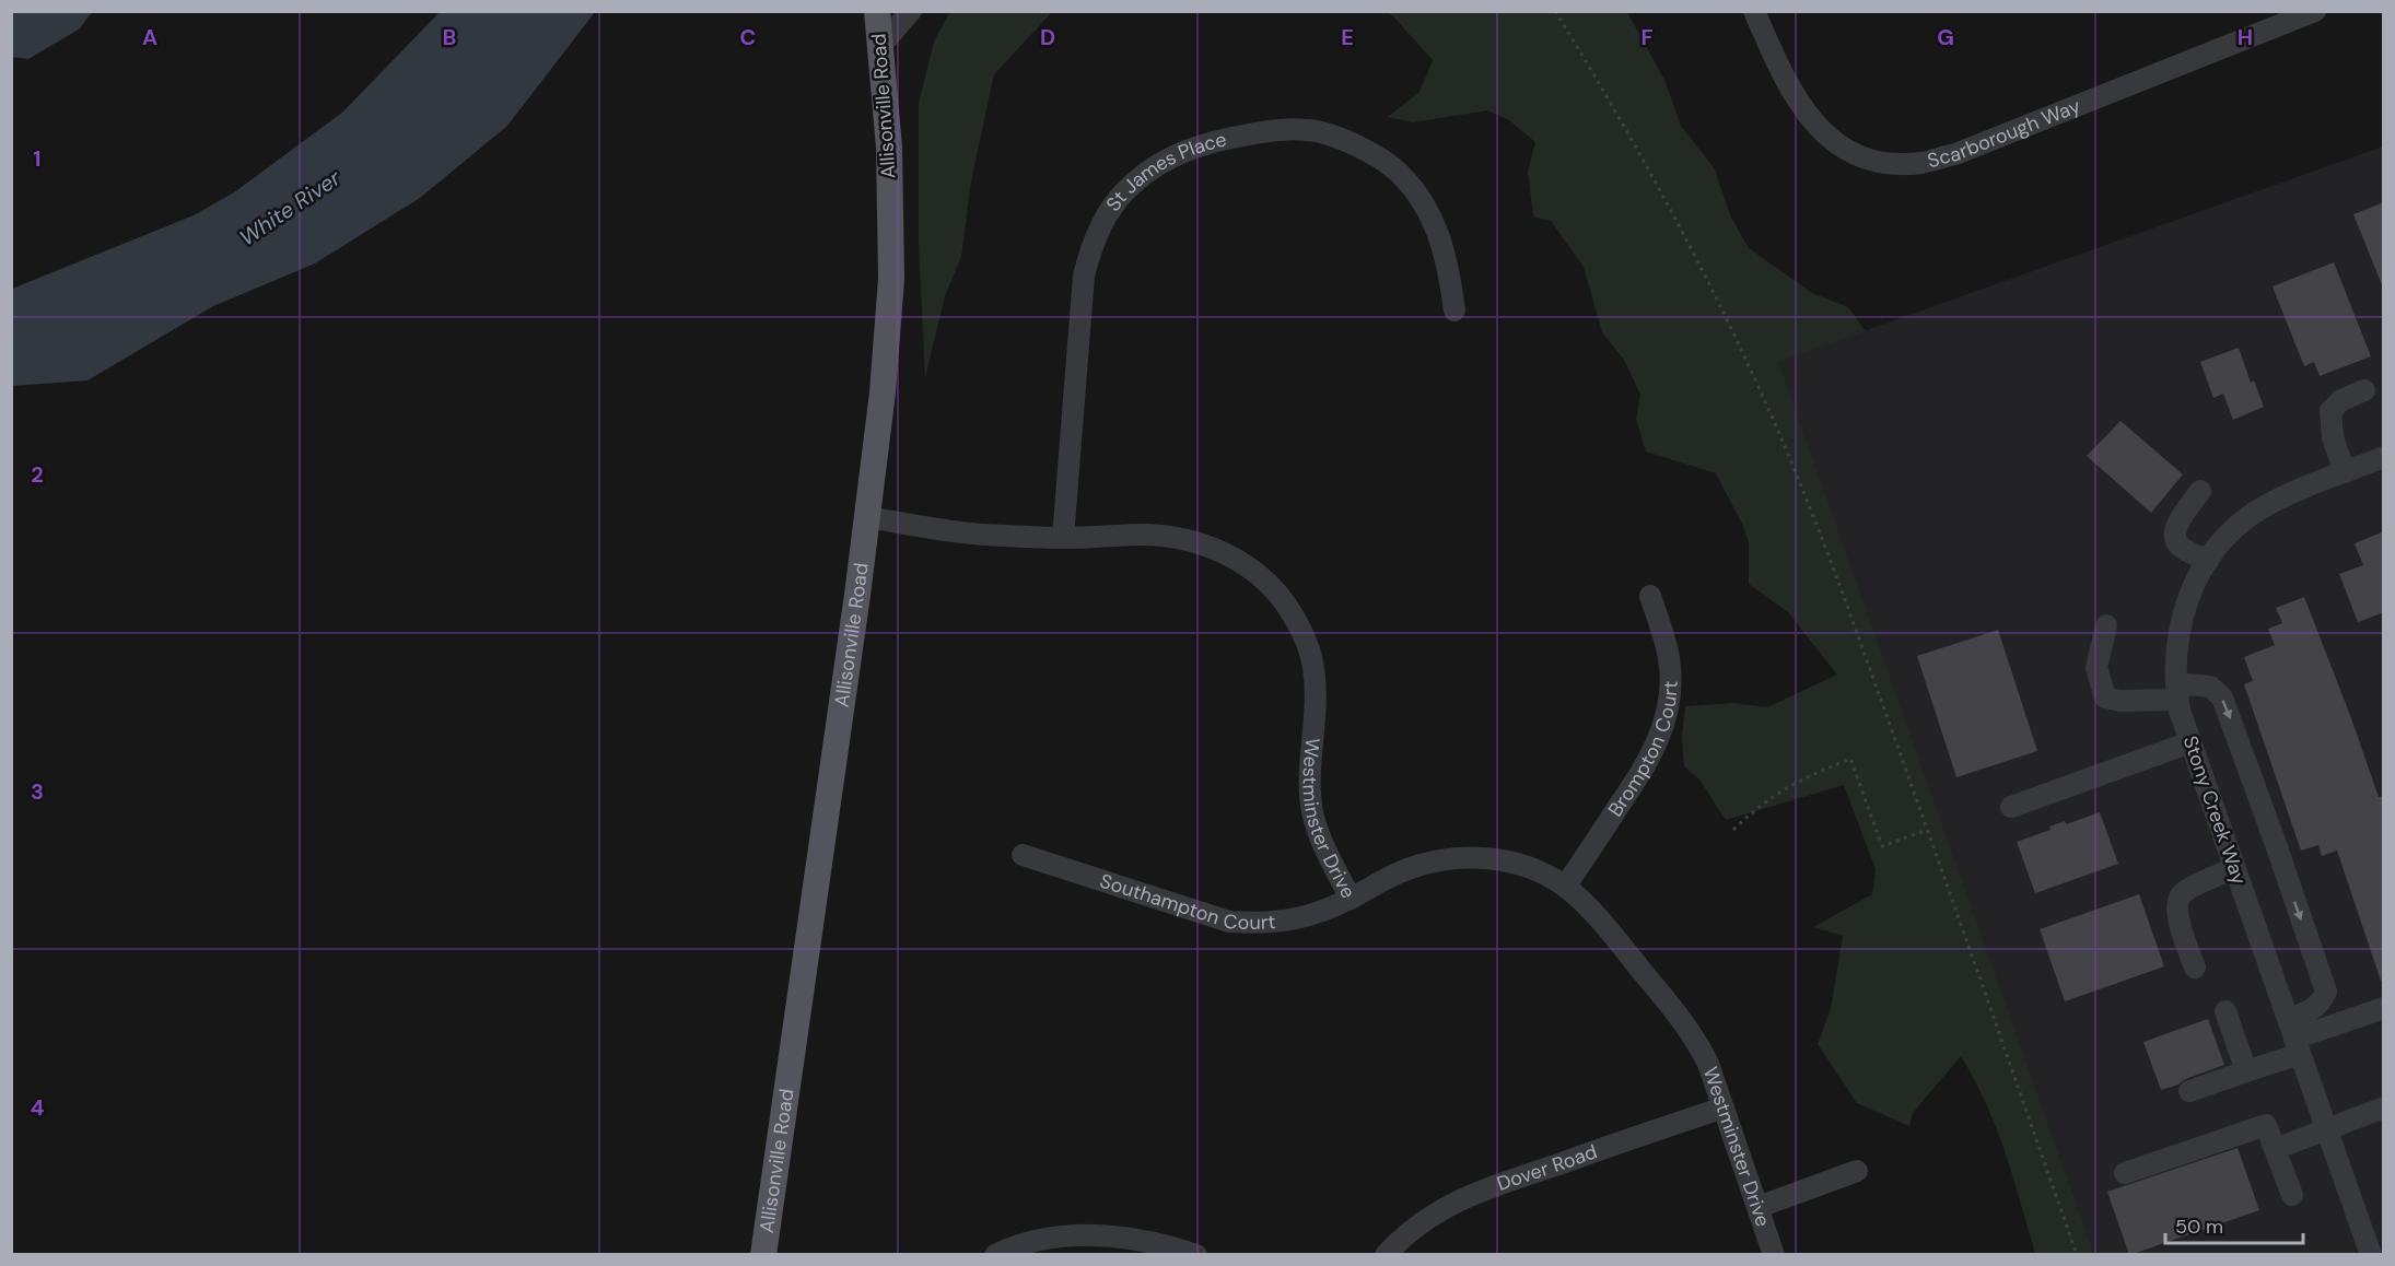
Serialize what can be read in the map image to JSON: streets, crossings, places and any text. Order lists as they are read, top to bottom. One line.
{"streets":{"main road":["Allisonville Road"],"street":["Scarborough Way","St James Place","Brompton Court","Stony Creek Way","Westminster Drive","Southampton Court","Dover Road"]},"crossings":[["Allisonville Road","Westminster Drive"],["St James Place","Westminster Drive"],["Brompton Court","Westminster Drive"],["Westminster Drive","Southampton Court"],["Westminster Drive","Dover Road"]],"water":["White River"],"scale_bar":"50 m","grid":{"columns":["A","B","C","D","E","F","G","H"],"rows":["1","2","3","4"]}}
